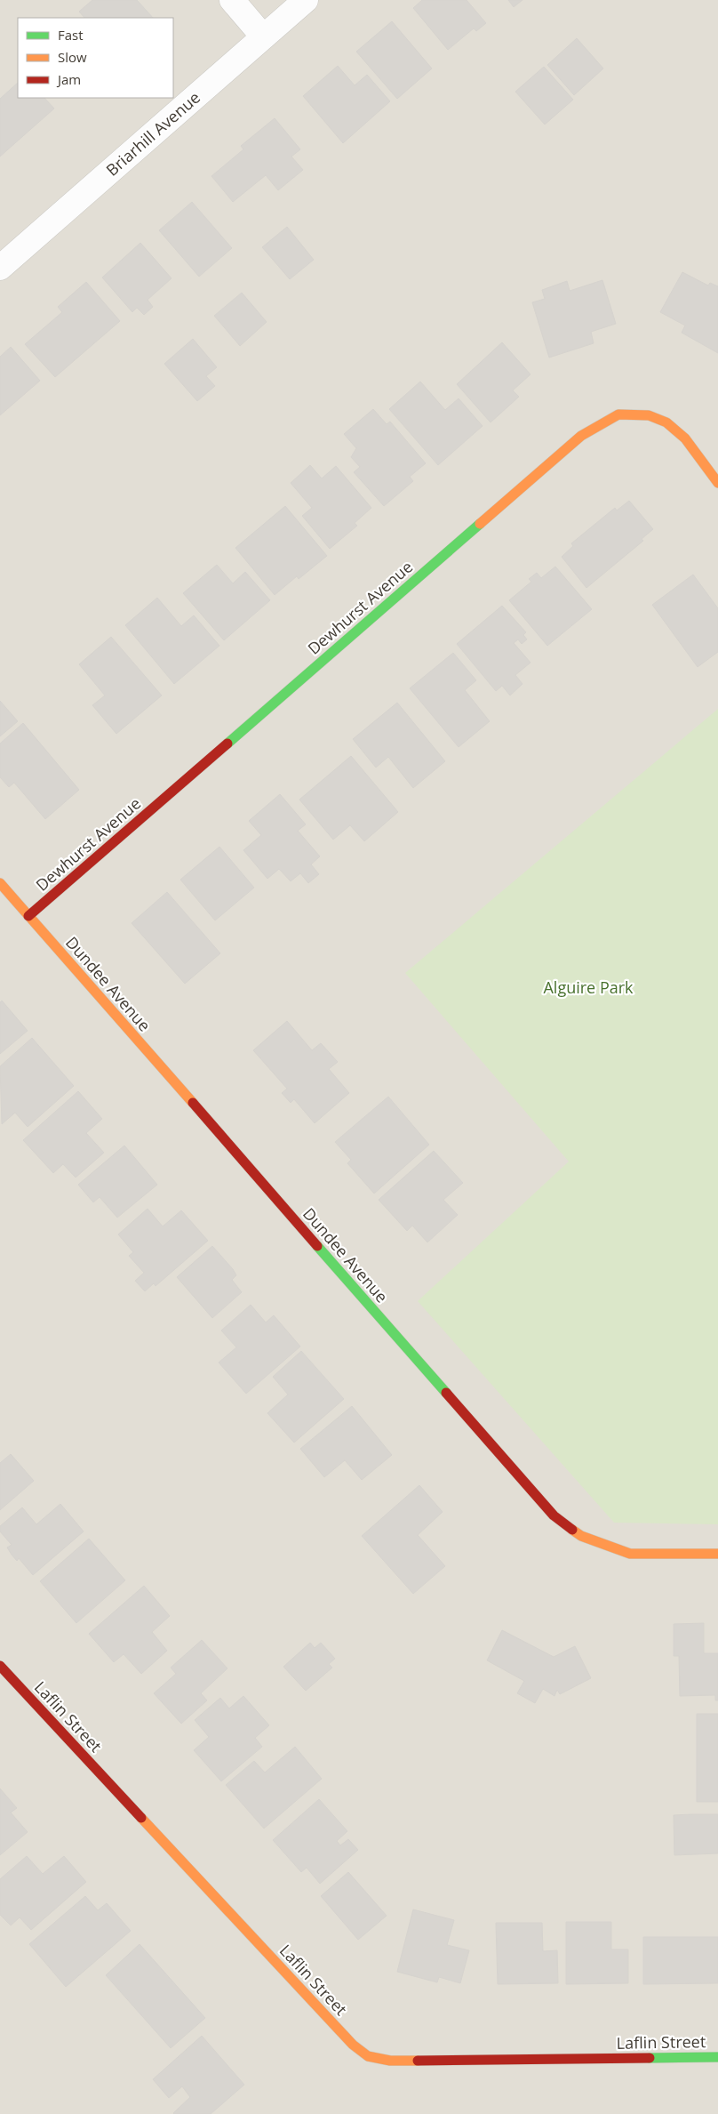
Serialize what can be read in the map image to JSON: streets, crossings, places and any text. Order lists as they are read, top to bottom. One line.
{"streets":{"street":["Briarhill Avenue","Dewhurst Avenue","Dundee Avenue","Laflin Street"]},"crossings":[["Dewhurst Avenue","Dundee Avenue"]],"parks":["Alguire Park"],"legend":["Fast","Slow","Jam"]}
